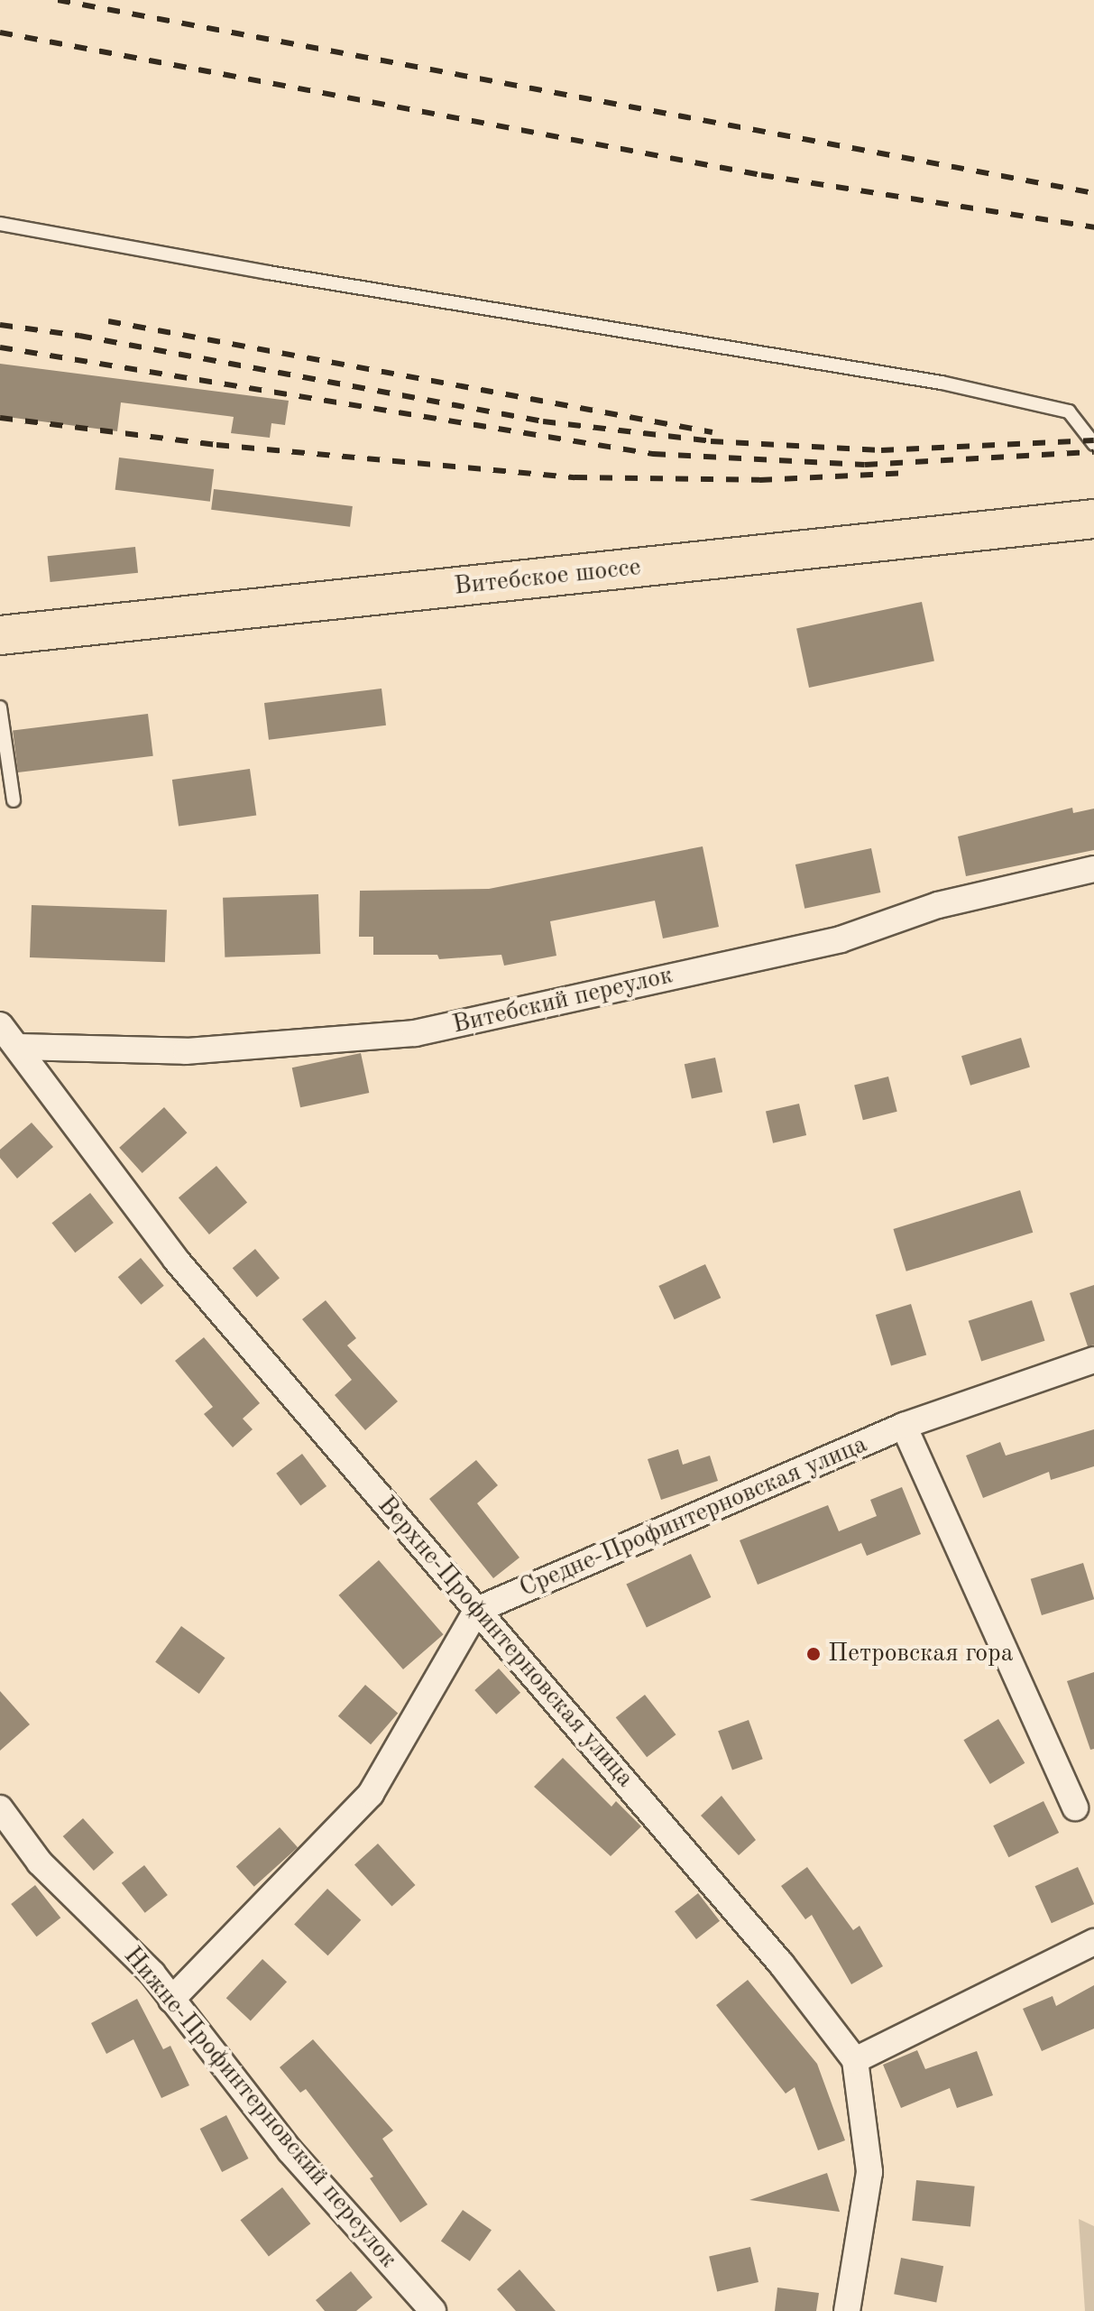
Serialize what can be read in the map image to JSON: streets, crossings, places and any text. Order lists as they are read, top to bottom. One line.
{"streets":{"main road":["Витебское шоссе"],"street":["Витебский переулок","Средне-Профинтерновская улица","Верхне-Профинтерновская улица","Нижне-Профинтерновский переулок"]},"crossings":[["Витебский переулок","Верхне-Профинтерновская улица"],["Средне-Профинтерновская улица","Верхне-Профинтерновская улица"]],"places":["Петровская гора"]}
